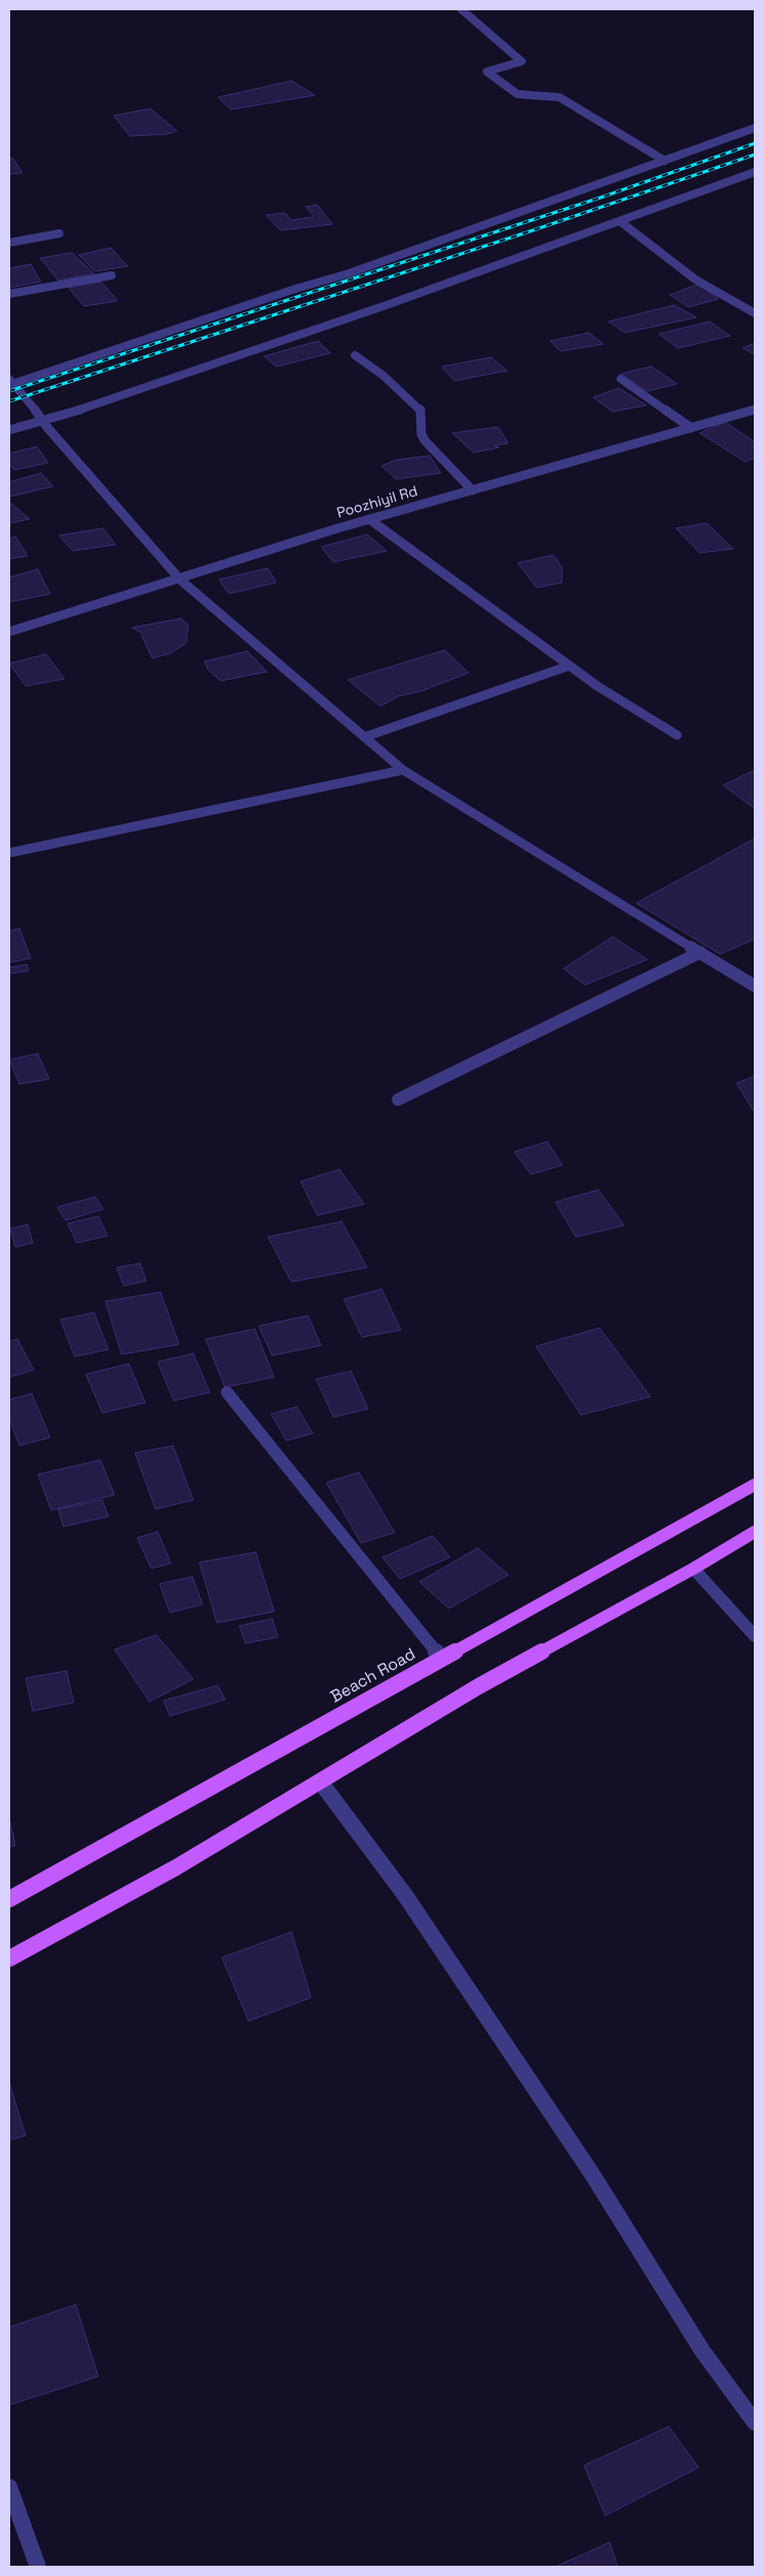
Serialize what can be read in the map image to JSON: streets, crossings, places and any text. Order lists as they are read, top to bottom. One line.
{"streets":{"main road":["Beach Road"],"street":["Poozhiyil Rd"]}}
